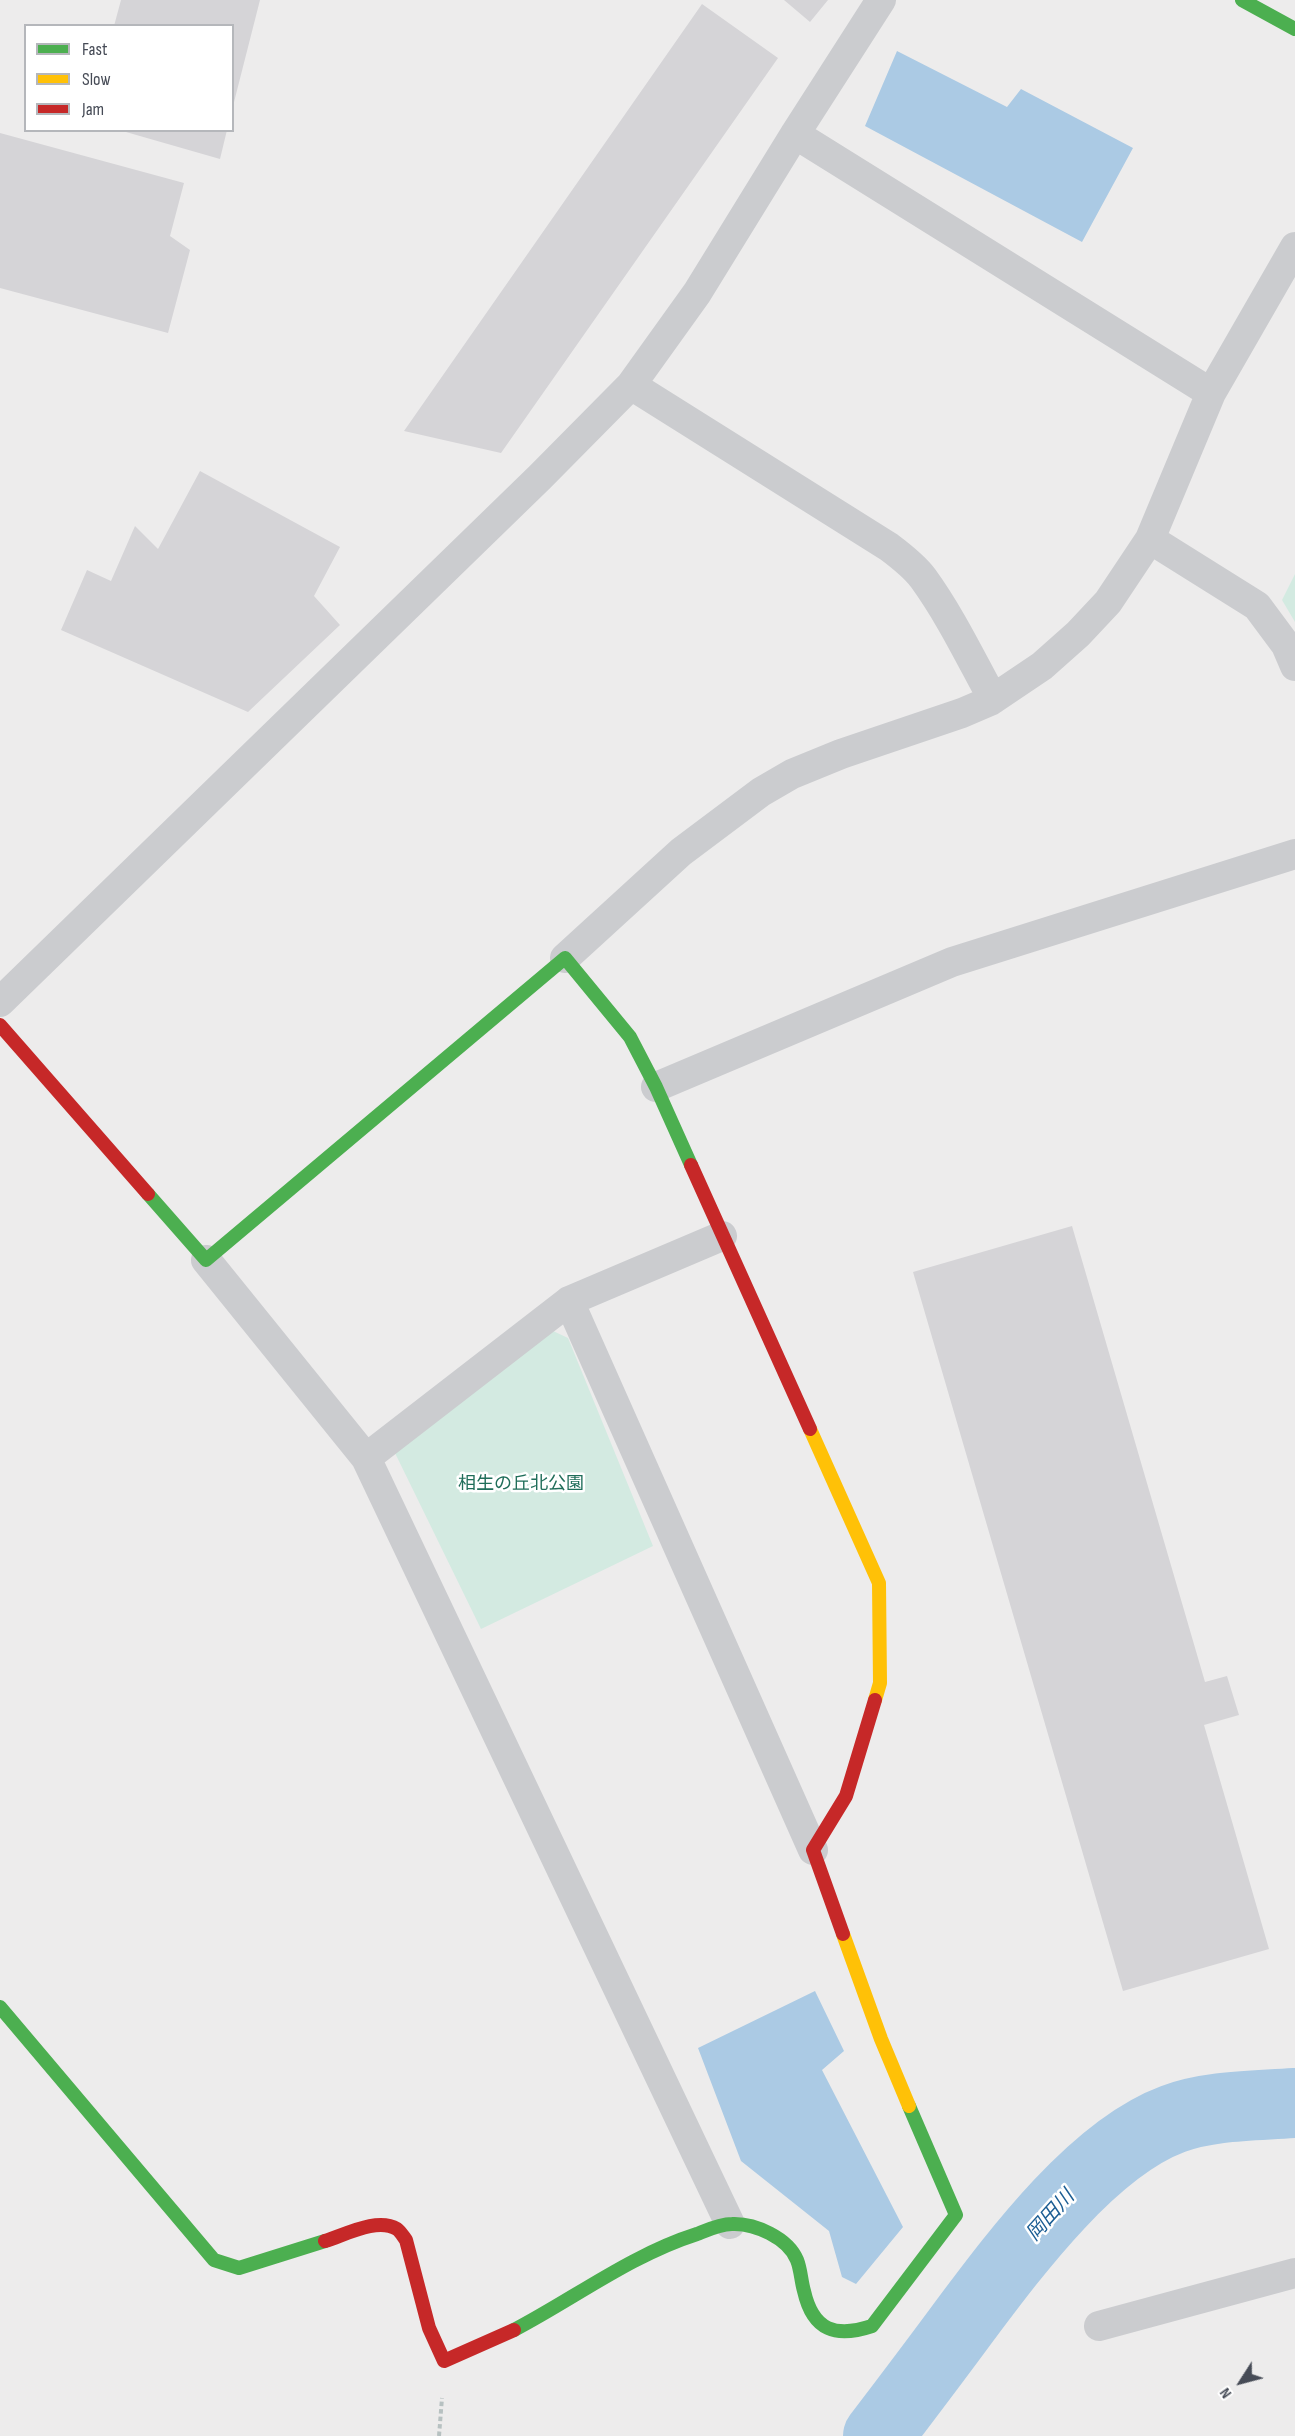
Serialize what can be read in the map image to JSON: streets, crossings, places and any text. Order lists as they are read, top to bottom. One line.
{"water":["岡田川"],"parks":["相生の丘北公園"],"legend":["Fast","Slow","Jam"],"north":"bottom left"}
